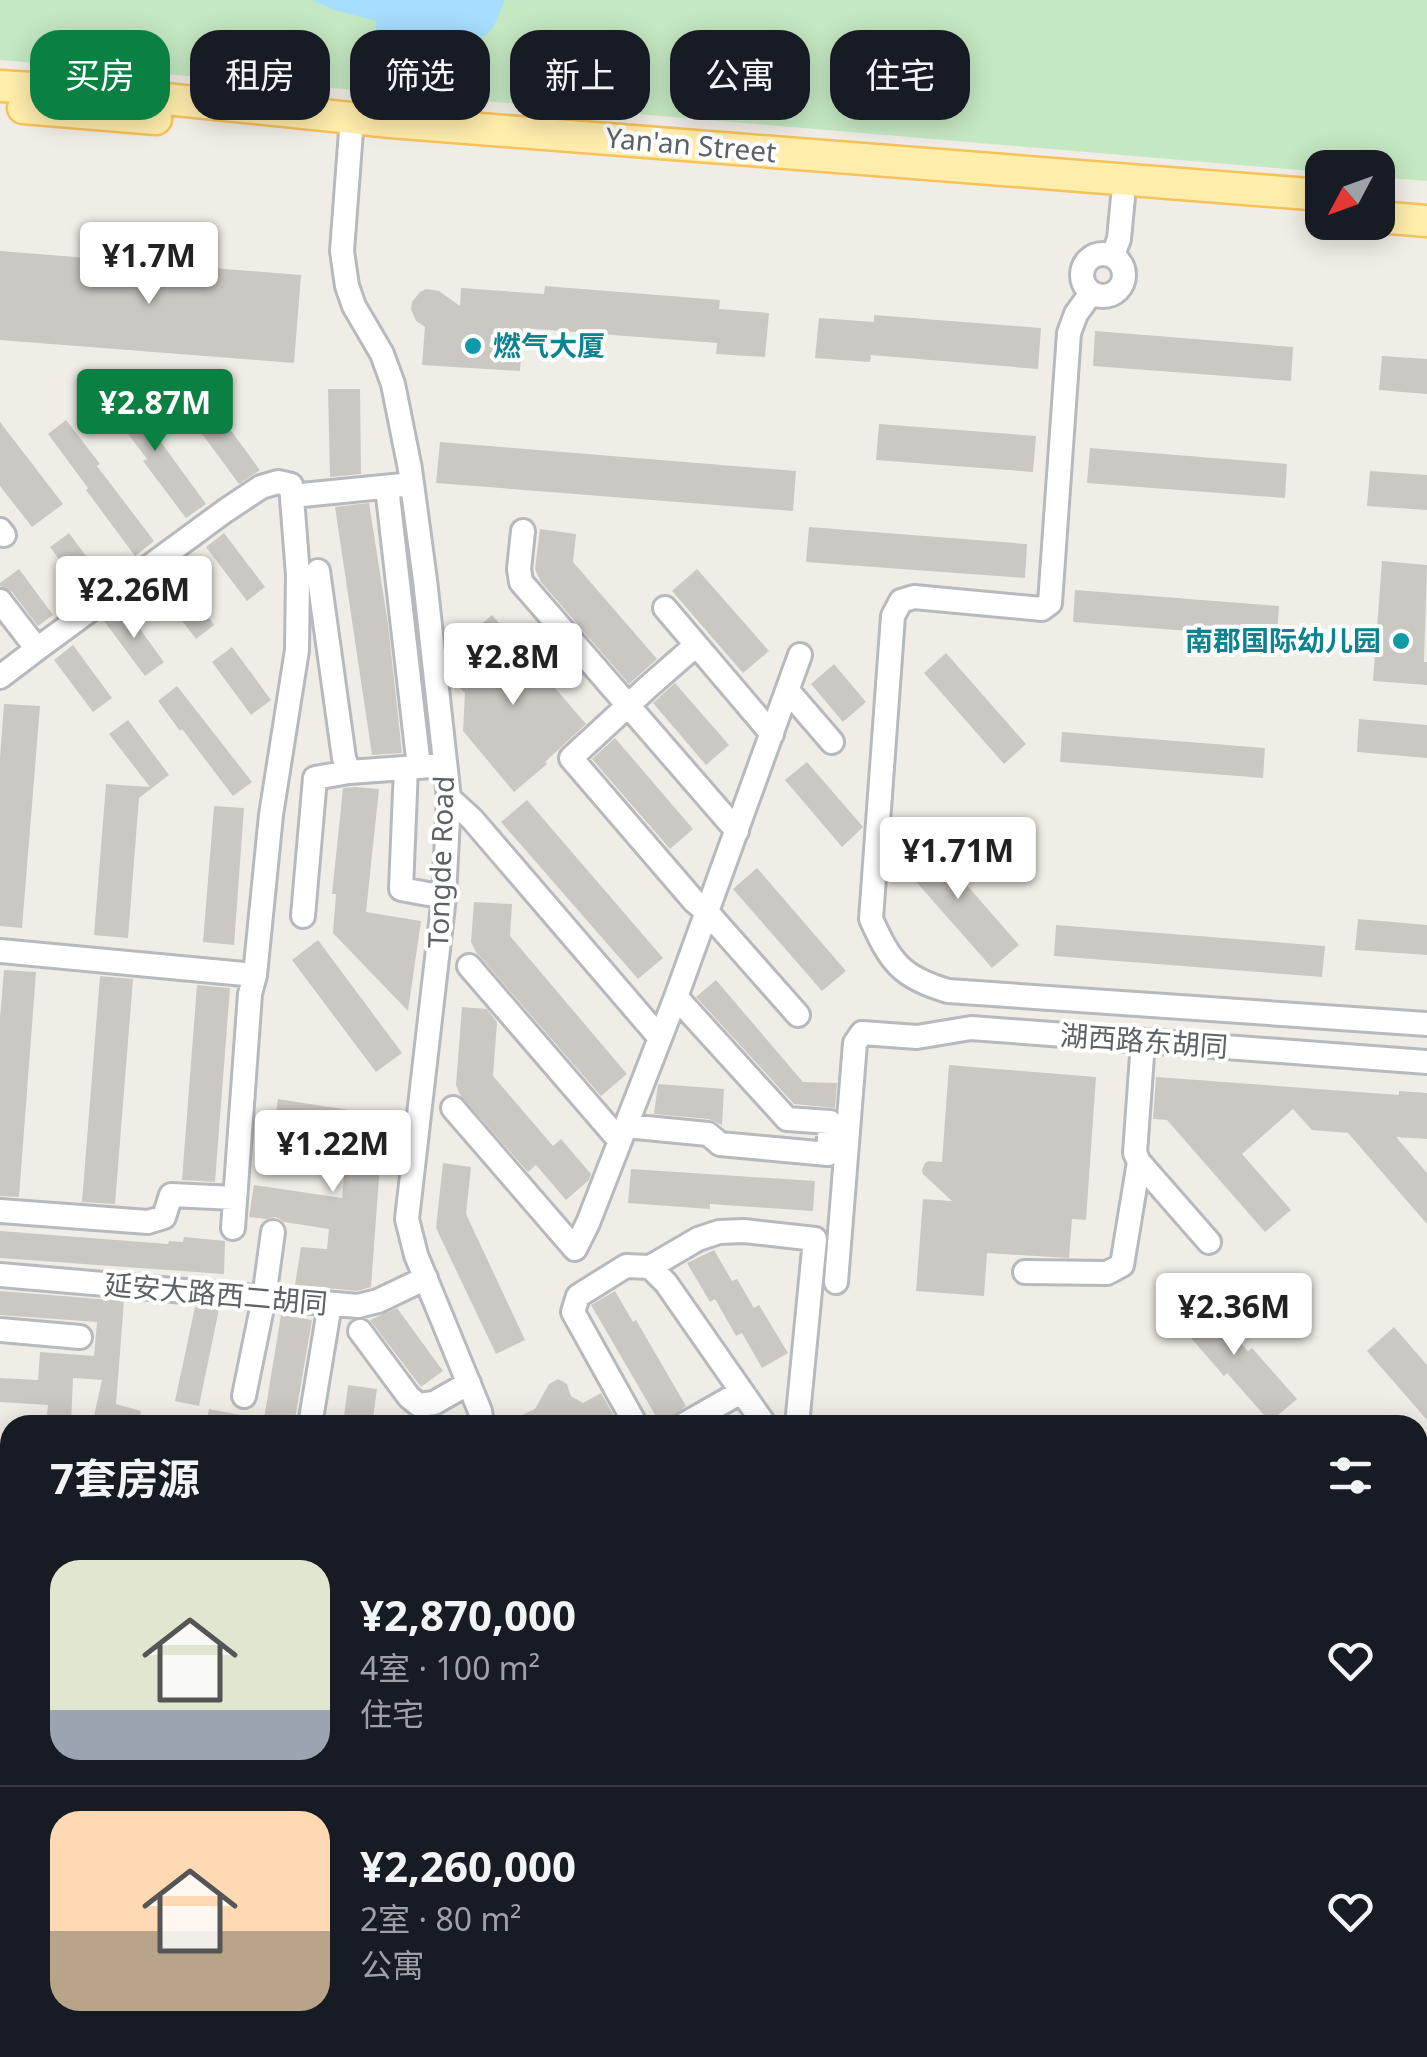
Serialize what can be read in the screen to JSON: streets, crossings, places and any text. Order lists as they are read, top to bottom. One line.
{"streets":{"main road":["Yan'an Street"],"street":["Tongde Road","湖西路东胡同","延安大路西二胡同"]},"crossings":[["Yan'an Street","Tongde Road"],["Tongde Road","延安大路西二胡同"]],"places":["燃气大厦","南郡国际幼儿园"],"north":"bottom left","page":{"chip":["买房","租房","筛选","新上","公寓","住宅"],"price":["¥1.7M","¥2.87M","¥2.26M","¥2.8M","¥1.71M","¥1.22M","¥2.36M"],"heading":"7套房源","list":[{"name":"¥2,870,000","note":"4室 · 100 m² · 住宅"},{"name":"¥2,260,000","note":"2室 · 80 m² · 公寓"}]}}
